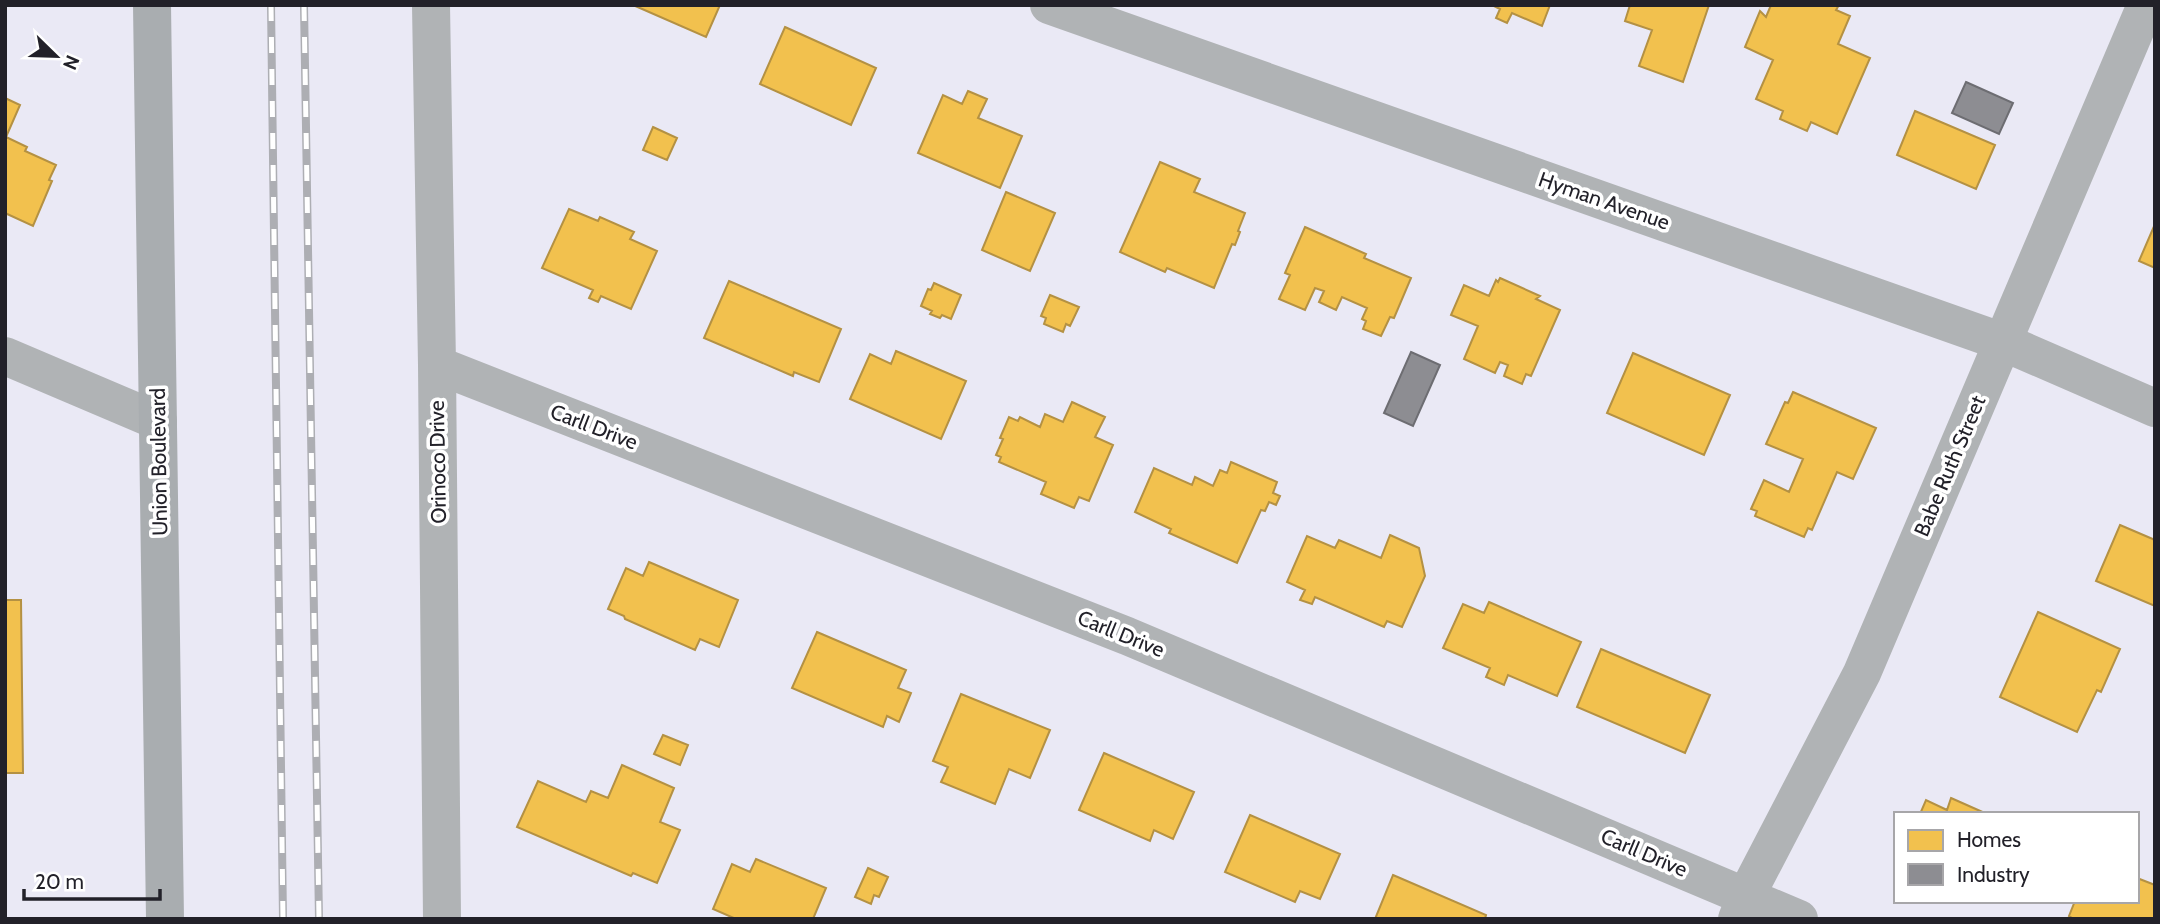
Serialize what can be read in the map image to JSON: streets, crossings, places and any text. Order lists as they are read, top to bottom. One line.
{"streets":{"main road":["Union Boulevard"],"street":["Hyman Avenue","Carll Drive","Orinoco Drive","Babe Ruth Street"]},"crossings":[["Hyman Avenue","Babe Ruth Street"],["Carll Drive","Orinoco Drive"],["Carll Drive","Babe Ruth Street"]],"legend":["Homes","Industry"],"scale_bar":"20 m","north":"bottom right"}
